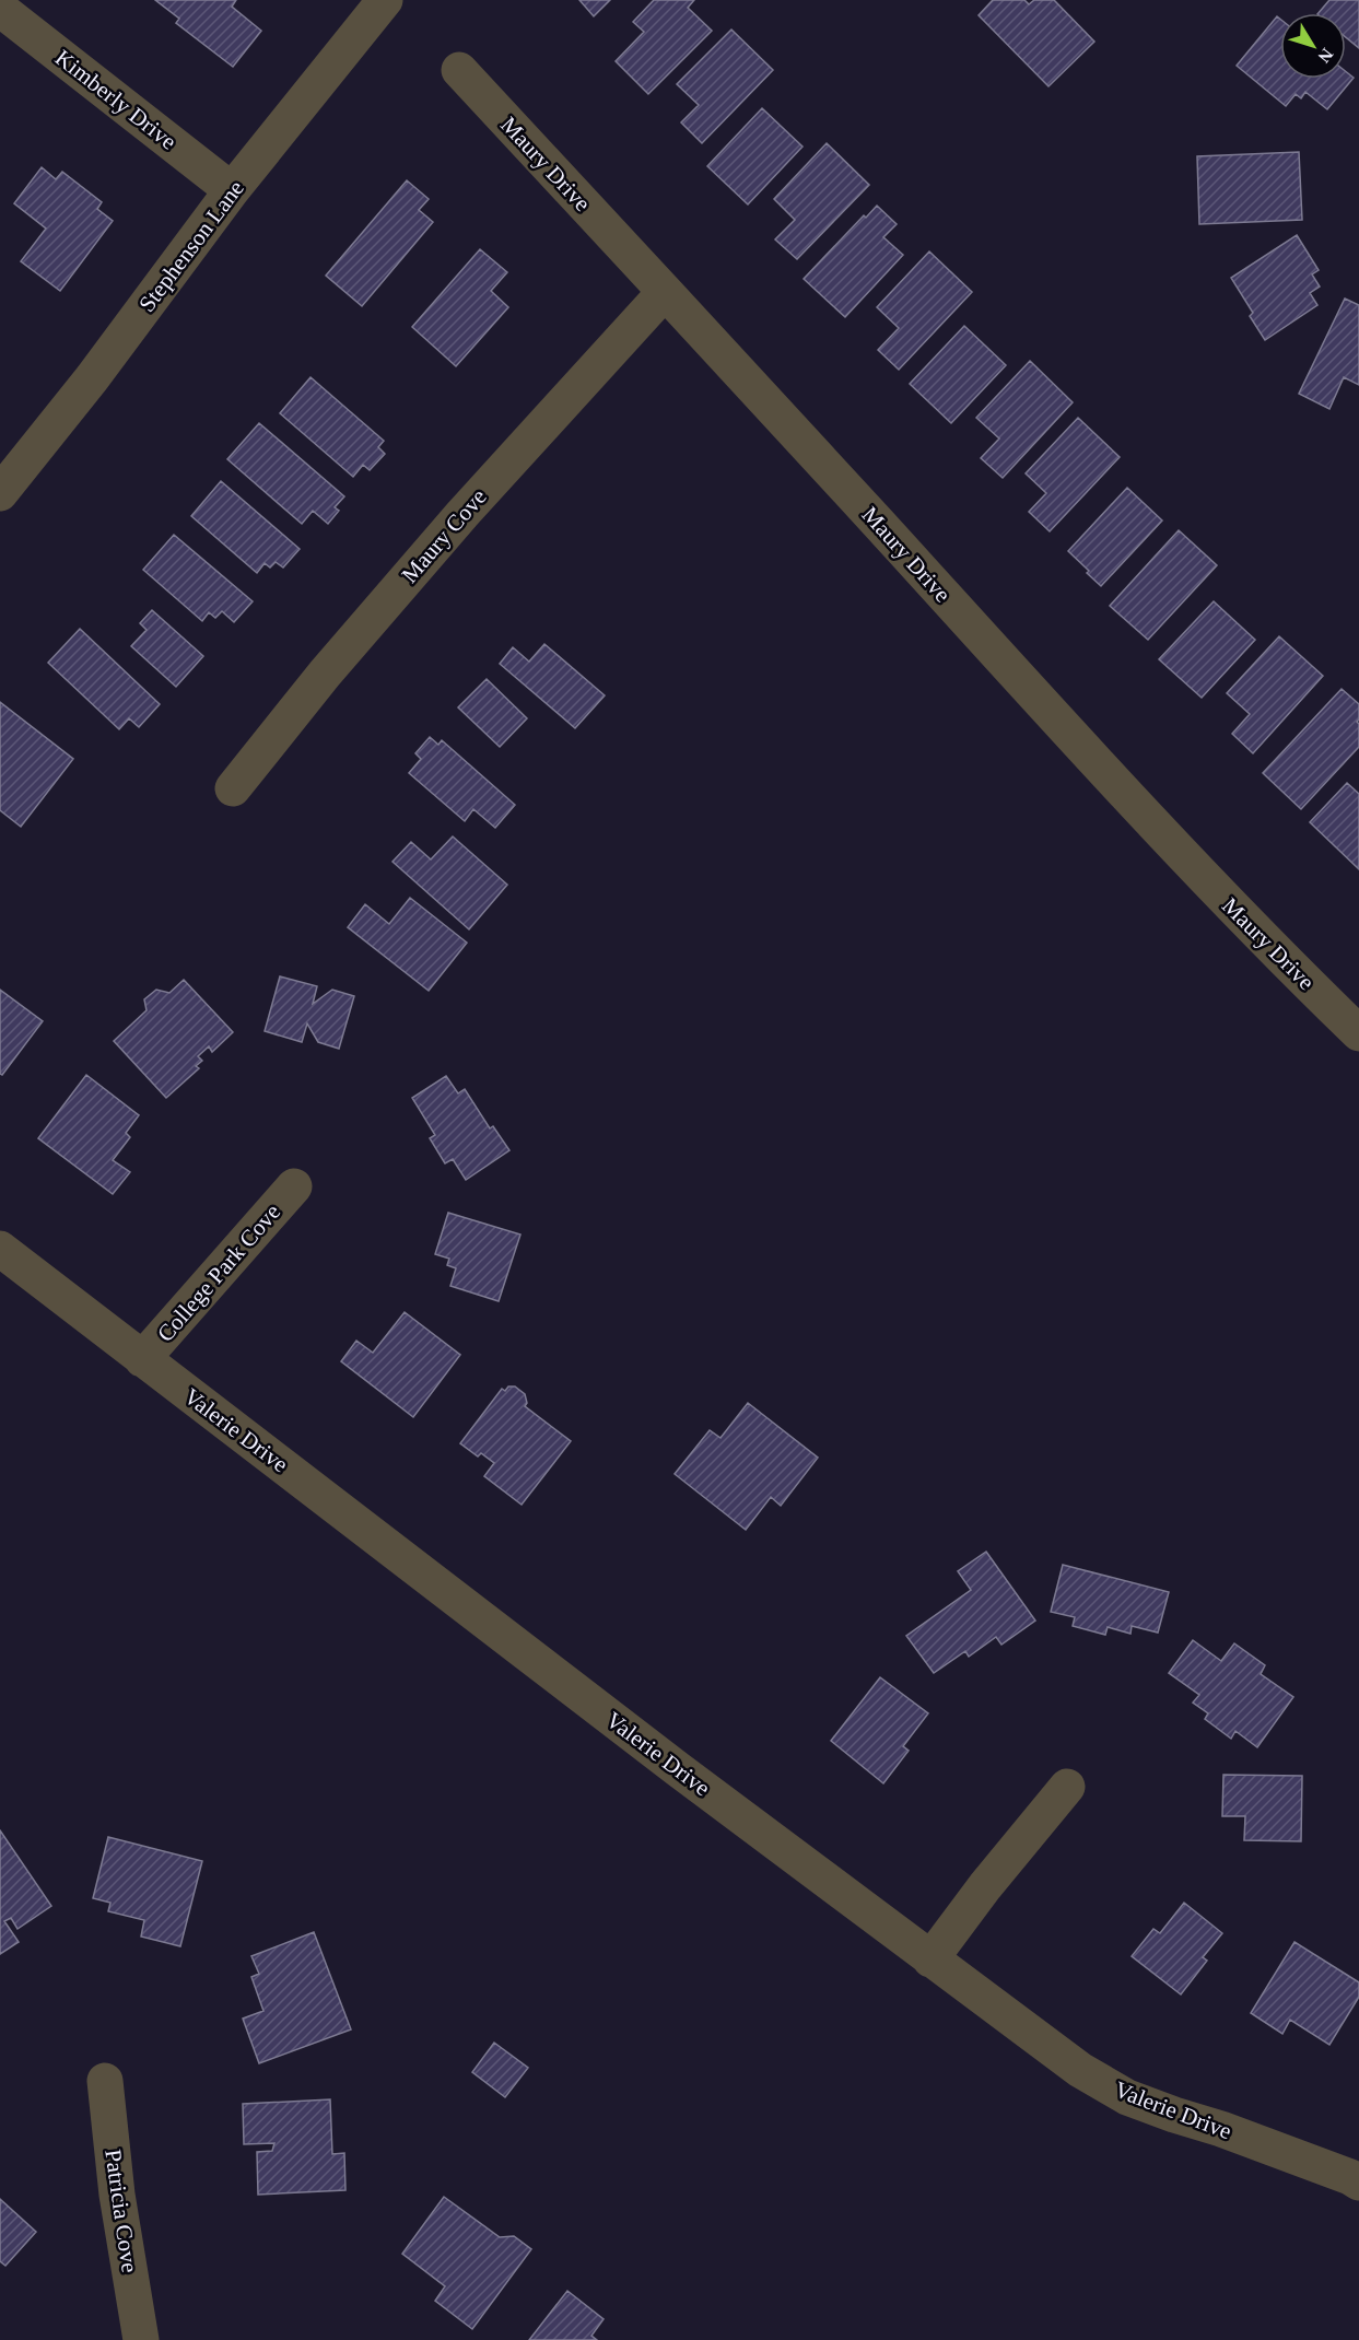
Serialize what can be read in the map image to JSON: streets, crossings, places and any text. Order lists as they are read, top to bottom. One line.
{"streets":{"street":["Kimberly Drive","Maury Drive","Stephenson Lane","Maury Cove","College Park Cove","Valerie Drive","Patricia Cove"]},"crossings":[["Kimberly Drive","Stephenson Lane"],["Maury Drive","Maury Cove"],["College Park Cove","Valerie Drive"]],"north":"bottom right"}
